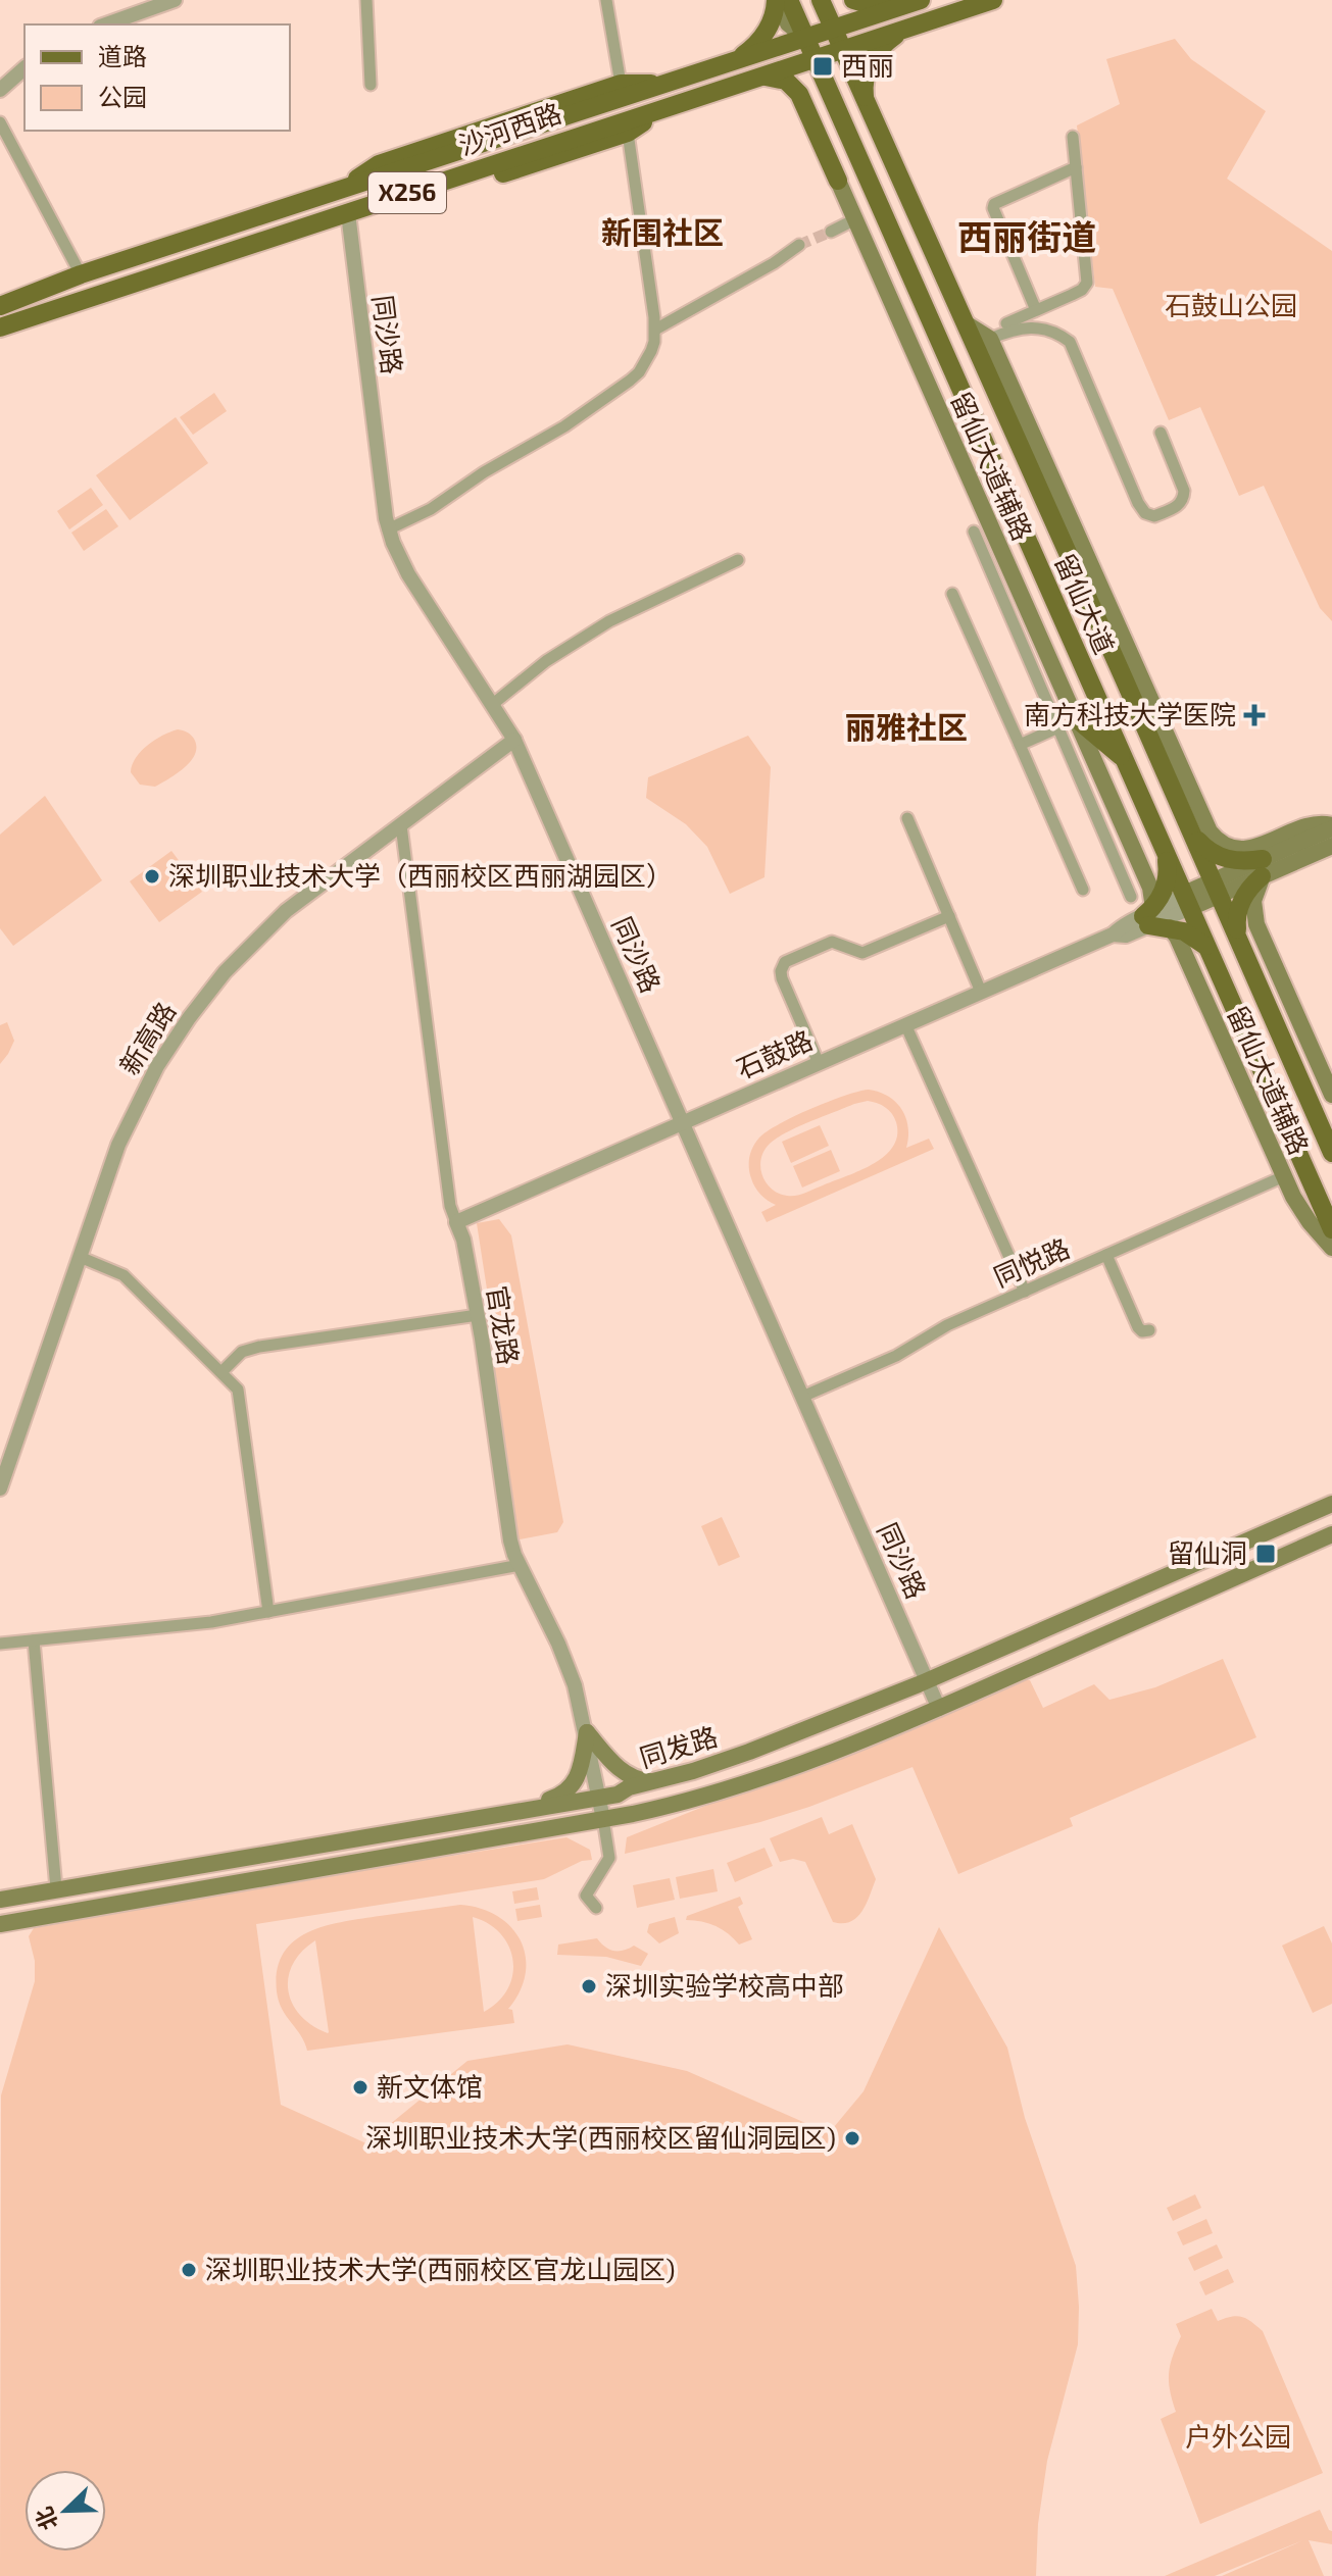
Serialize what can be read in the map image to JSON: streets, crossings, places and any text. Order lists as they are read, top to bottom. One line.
{"streets":{"main road":["沙河西路","X256","留仙大道辅路","留仙大道","石鼓路","同发路"],"street":["同沙路","新高路","同悦路","官龙路"]},"crossings":[["沙河西路","同沙路"],["沙河西路","留仙大道"],["同沙路","新高路"],["同沙路","石鼓路"],["同沙路","同悦路"],["同沙路","同发路"],["留仙大道辅路","石鼓路"],["留仙大道辅路","同悦路"],["留仙大道","石鼓路"],["新高路","官龙路"],["石鼓路","官龙路"],["官龙路","同发路"]],"districts":["新围社区","西丽街道","丽雅社区"],"parks":["石鼓山公园","户外公园"],"places":{"transit":["西丽","留仙洞"],"health":["南方科技大学医院"],"other":["深圳职业技术大学（西丽校区西丽湖园区）","深圳实验学校高中部","新文体馆","深圳职业技术大学(西丽校区留仙洞园区)","深圳职业技术大学(西丽校区官龙山园区)"]},"legend":["道路","公园"],"north":"bottom left"}
